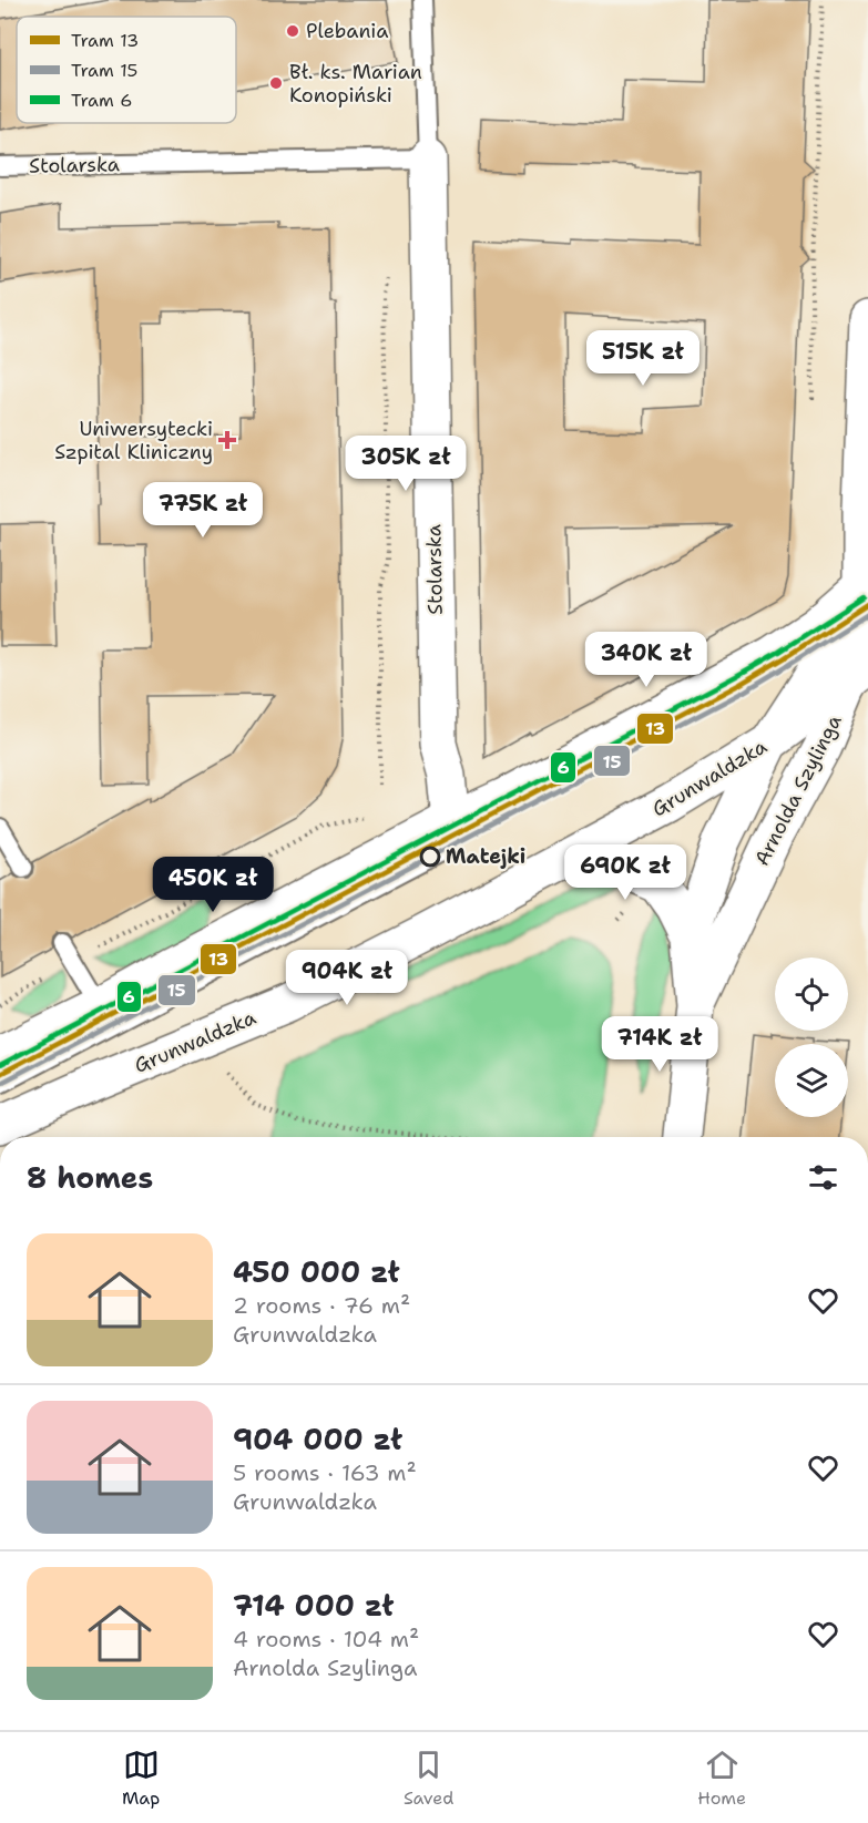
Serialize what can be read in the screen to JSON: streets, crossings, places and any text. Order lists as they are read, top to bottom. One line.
{"streets":{"street":["Stolarska","Grunwaldzka","Arnolda Szylinga"]},"crossings":[["Grunwaldzka","Arnolda Szylinga"]],"places":{"other":["Plebania","Bł. ks. Marian Konopiński","Matejki"],"health":["Uniwersytecki Szpital Kliniczny"]},"lines":["tram line 6","tram line 13","tram line 15"],"legend":["Tram 13","Tram 15","Tram 6"],"page":{"price":["515K zł","305K zł","775K zł","340K zł","690K zł","450K zł","904K zł","714K zł"],"heading":"8 homes","list":[{"name":"450 000 zł","note":"2 rooms · 76 m² · Grunwaldzka"},{"name":"904 000 zł","note":"5 rooms · 163 m² · Grunwaldzka"},{"name":"714 000 zł","note":"4 rooms · 104 m² · Arnolda Szylinga"}],"tabs":["Map","Saved","Home"]}}
